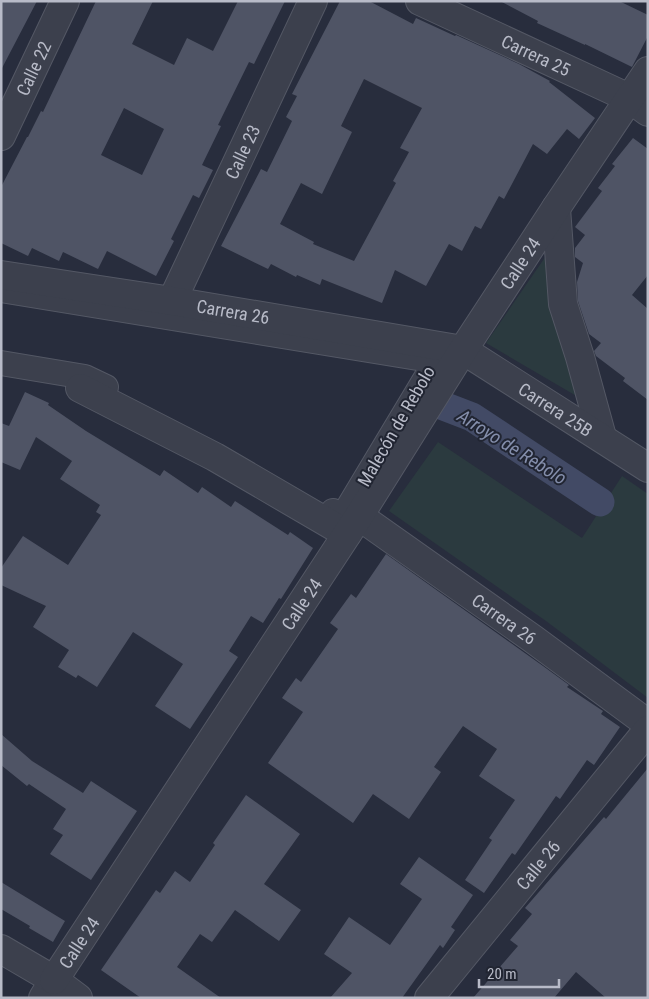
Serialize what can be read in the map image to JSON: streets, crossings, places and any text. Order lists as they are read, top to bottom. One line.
{"streets":{"street":["Carrera 25","Calle 22","Calle 23","Calle 24","Carrera 26","Carrera 25B","Malecón de Rebolo","Calle 26"]},"crossings":[["Carrera 25","Calle 24"],["Calle 23","Carrera 26"],["Calle 24","Carrera 26"],["Calle 24","Carrera 25B"],["Carrera 26","Carrera 25B"]],"water":["Arroyo de Rebolo"],"scale_bar":"20 m"}
